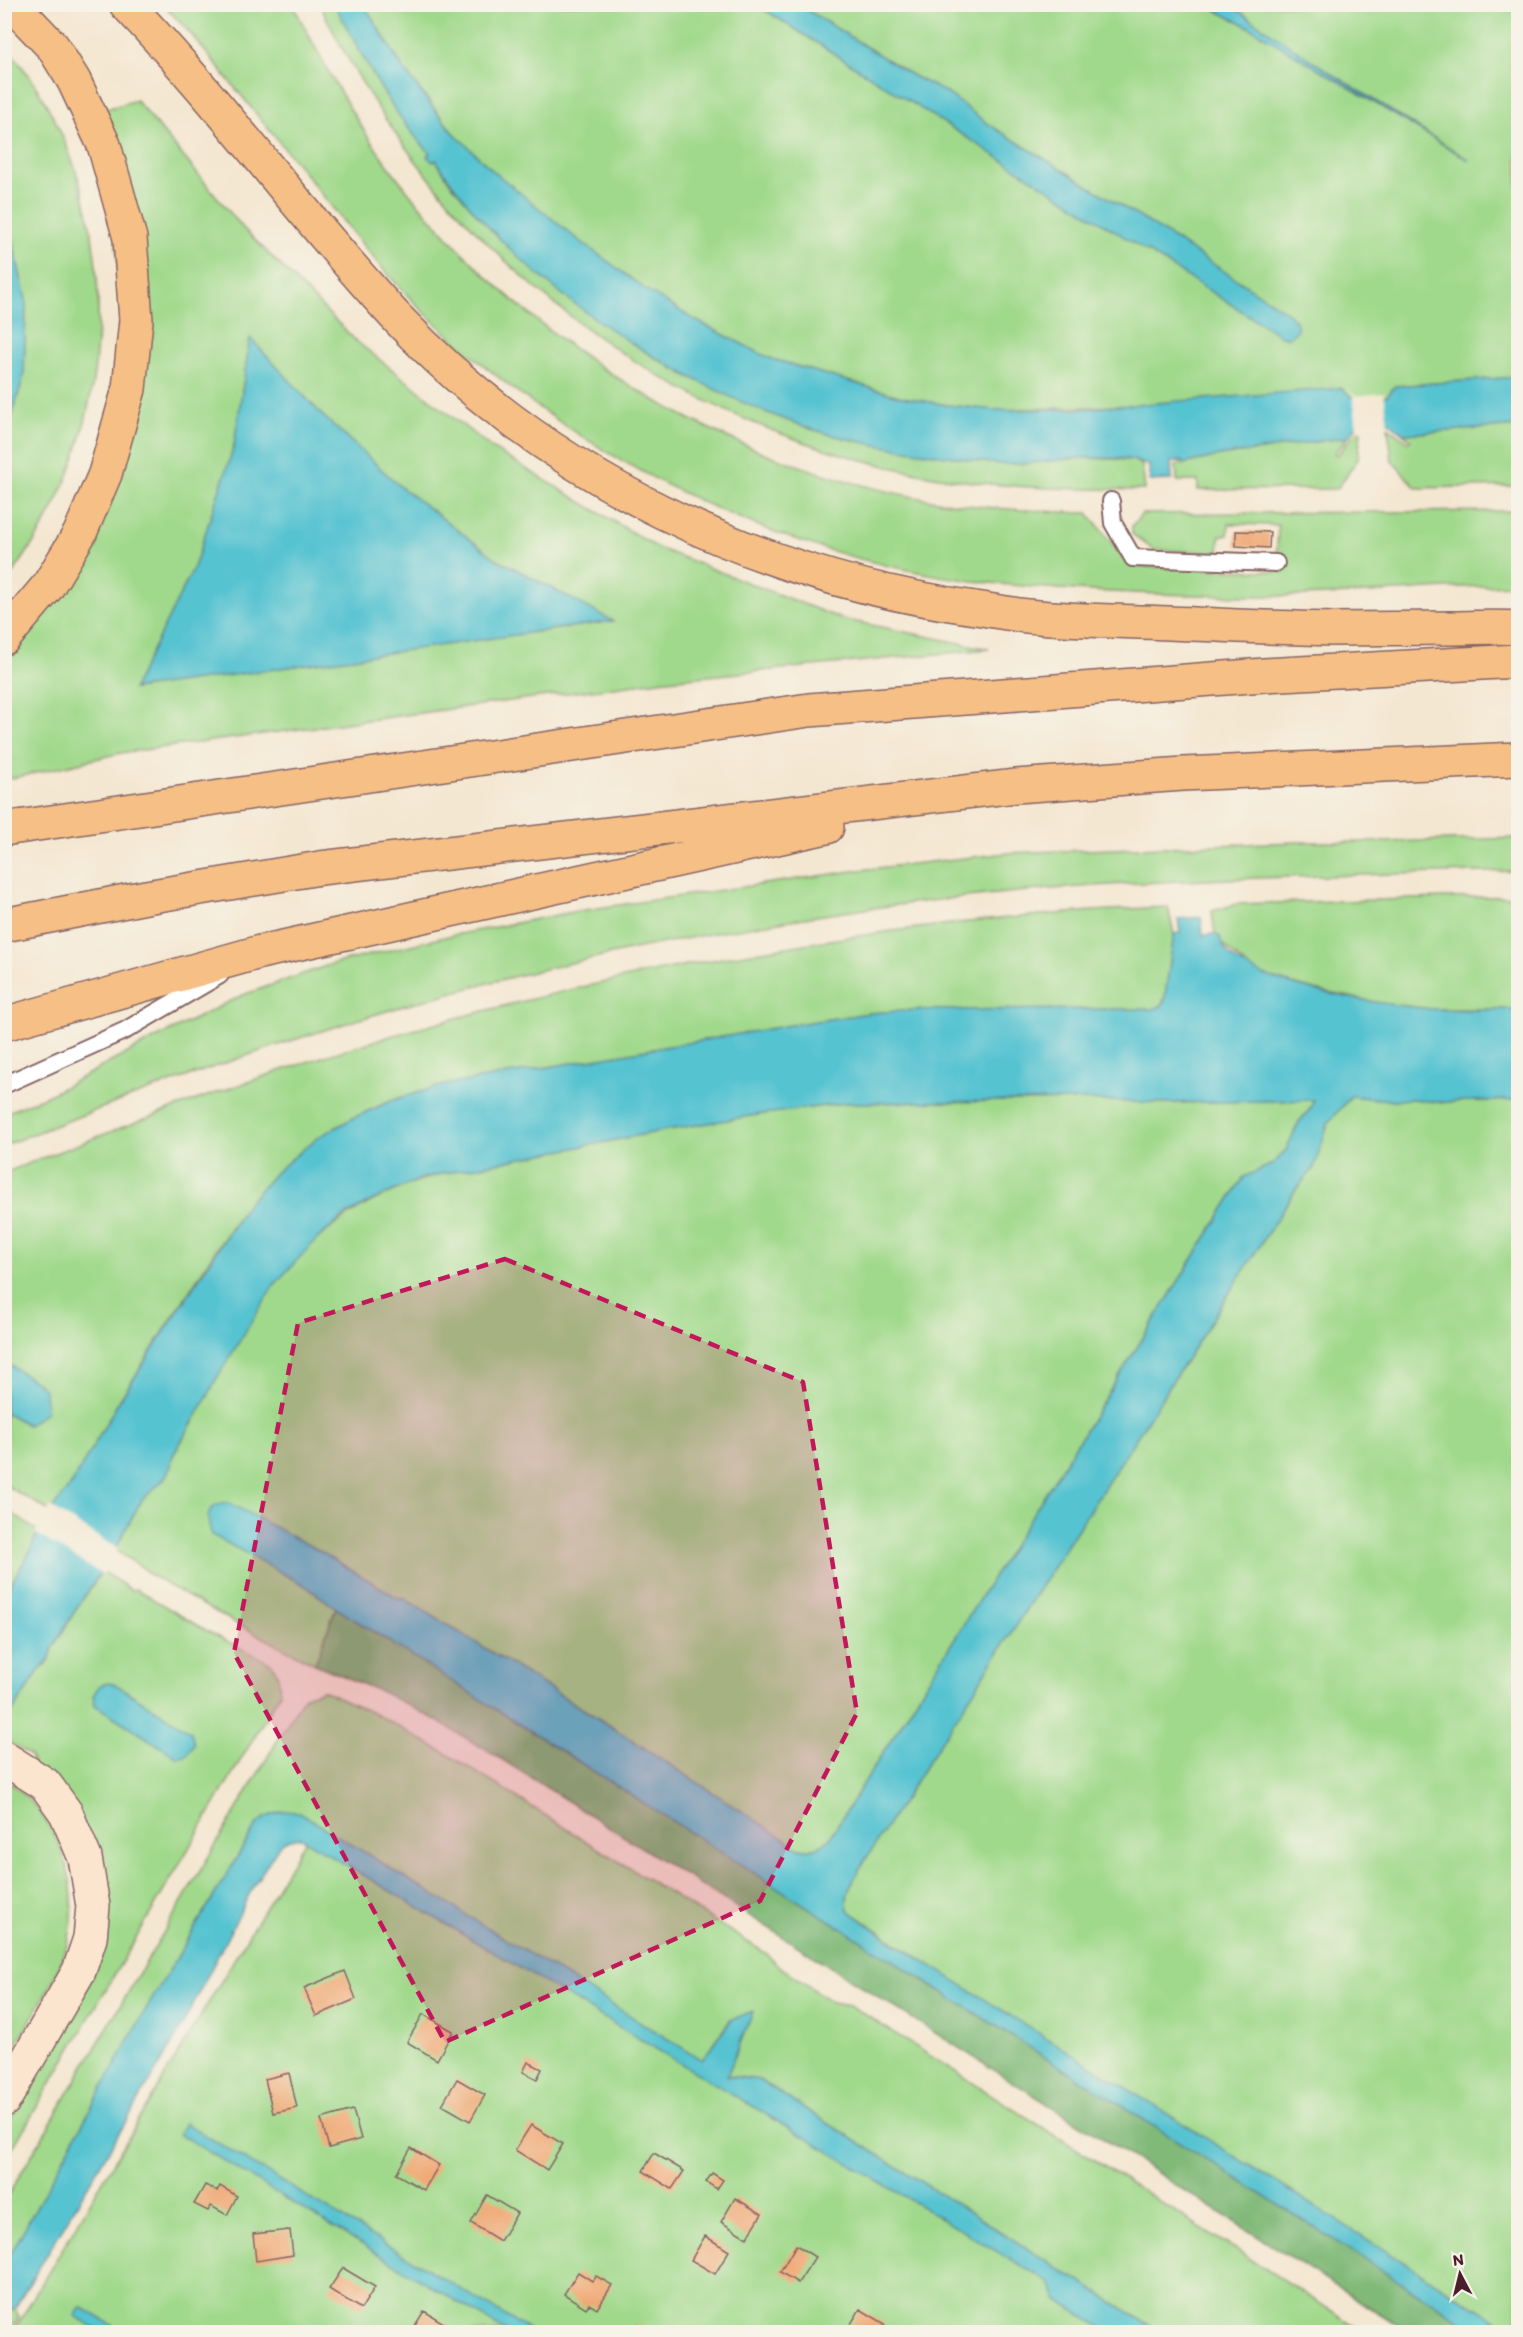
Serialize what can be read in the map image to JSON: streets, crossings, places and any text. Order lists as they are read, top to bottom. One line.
{"north":"top"}
